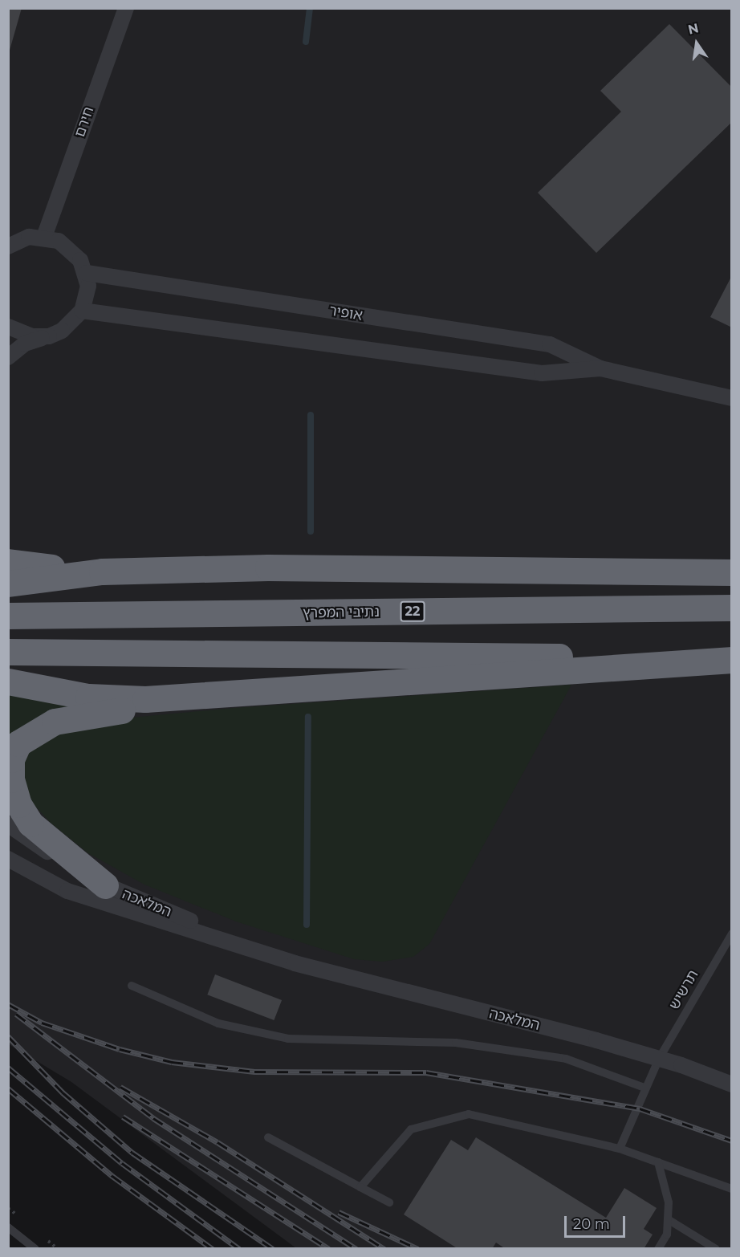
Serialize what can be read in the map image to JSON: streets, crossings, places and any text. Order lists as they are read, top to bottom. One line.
{"streets":{"highway":["22","נתיבי המפרץ"],"street":["חירם","אופיר","המלאכה"],"lane":["תרשיש"]},"crossings":[["המלאכה","תרשיש"]],"scale_bar":"20 m","north":"top"}
